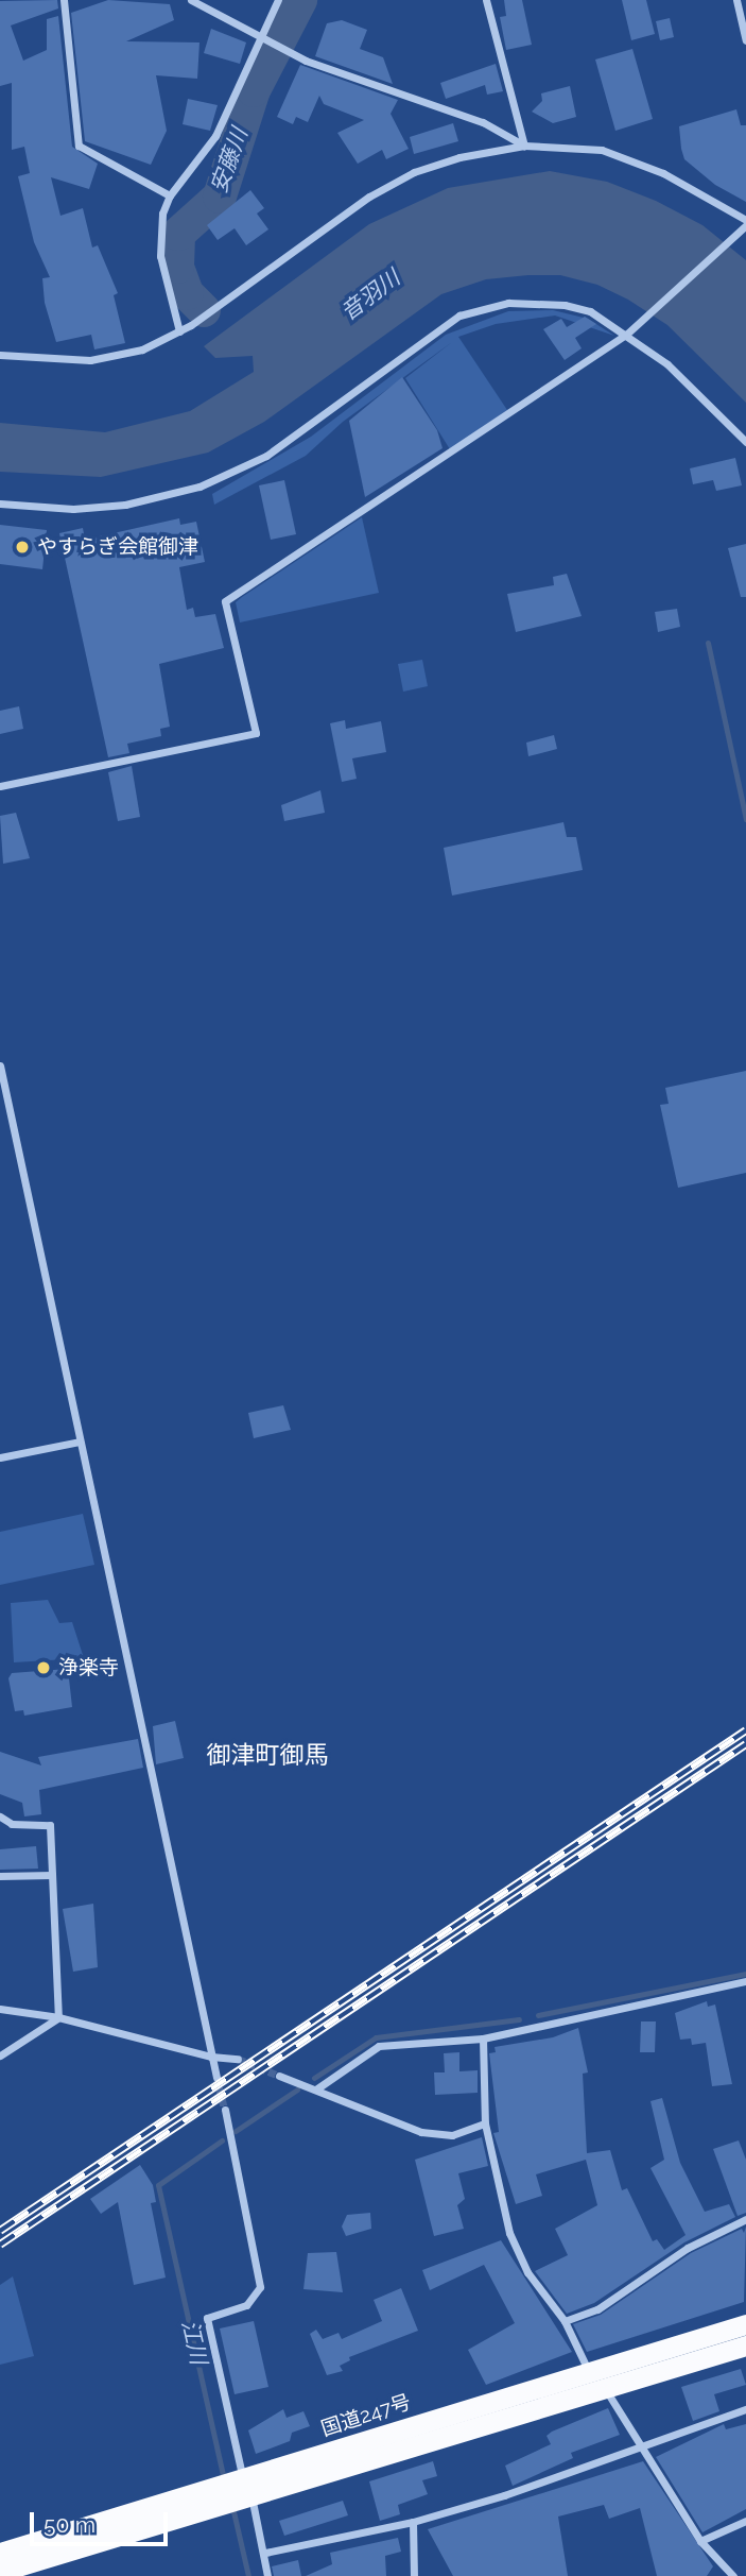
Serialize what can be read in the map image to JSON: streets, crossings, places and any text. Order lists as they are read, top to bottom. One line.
{"streets":{"highway":["国道247号"]},"districts":["御津町御馬"],"water":["安藤川","音羽川","江川"],"places":["やすらぎ会館御津","浄楽寺"],"scale_bar":"50 m"}
